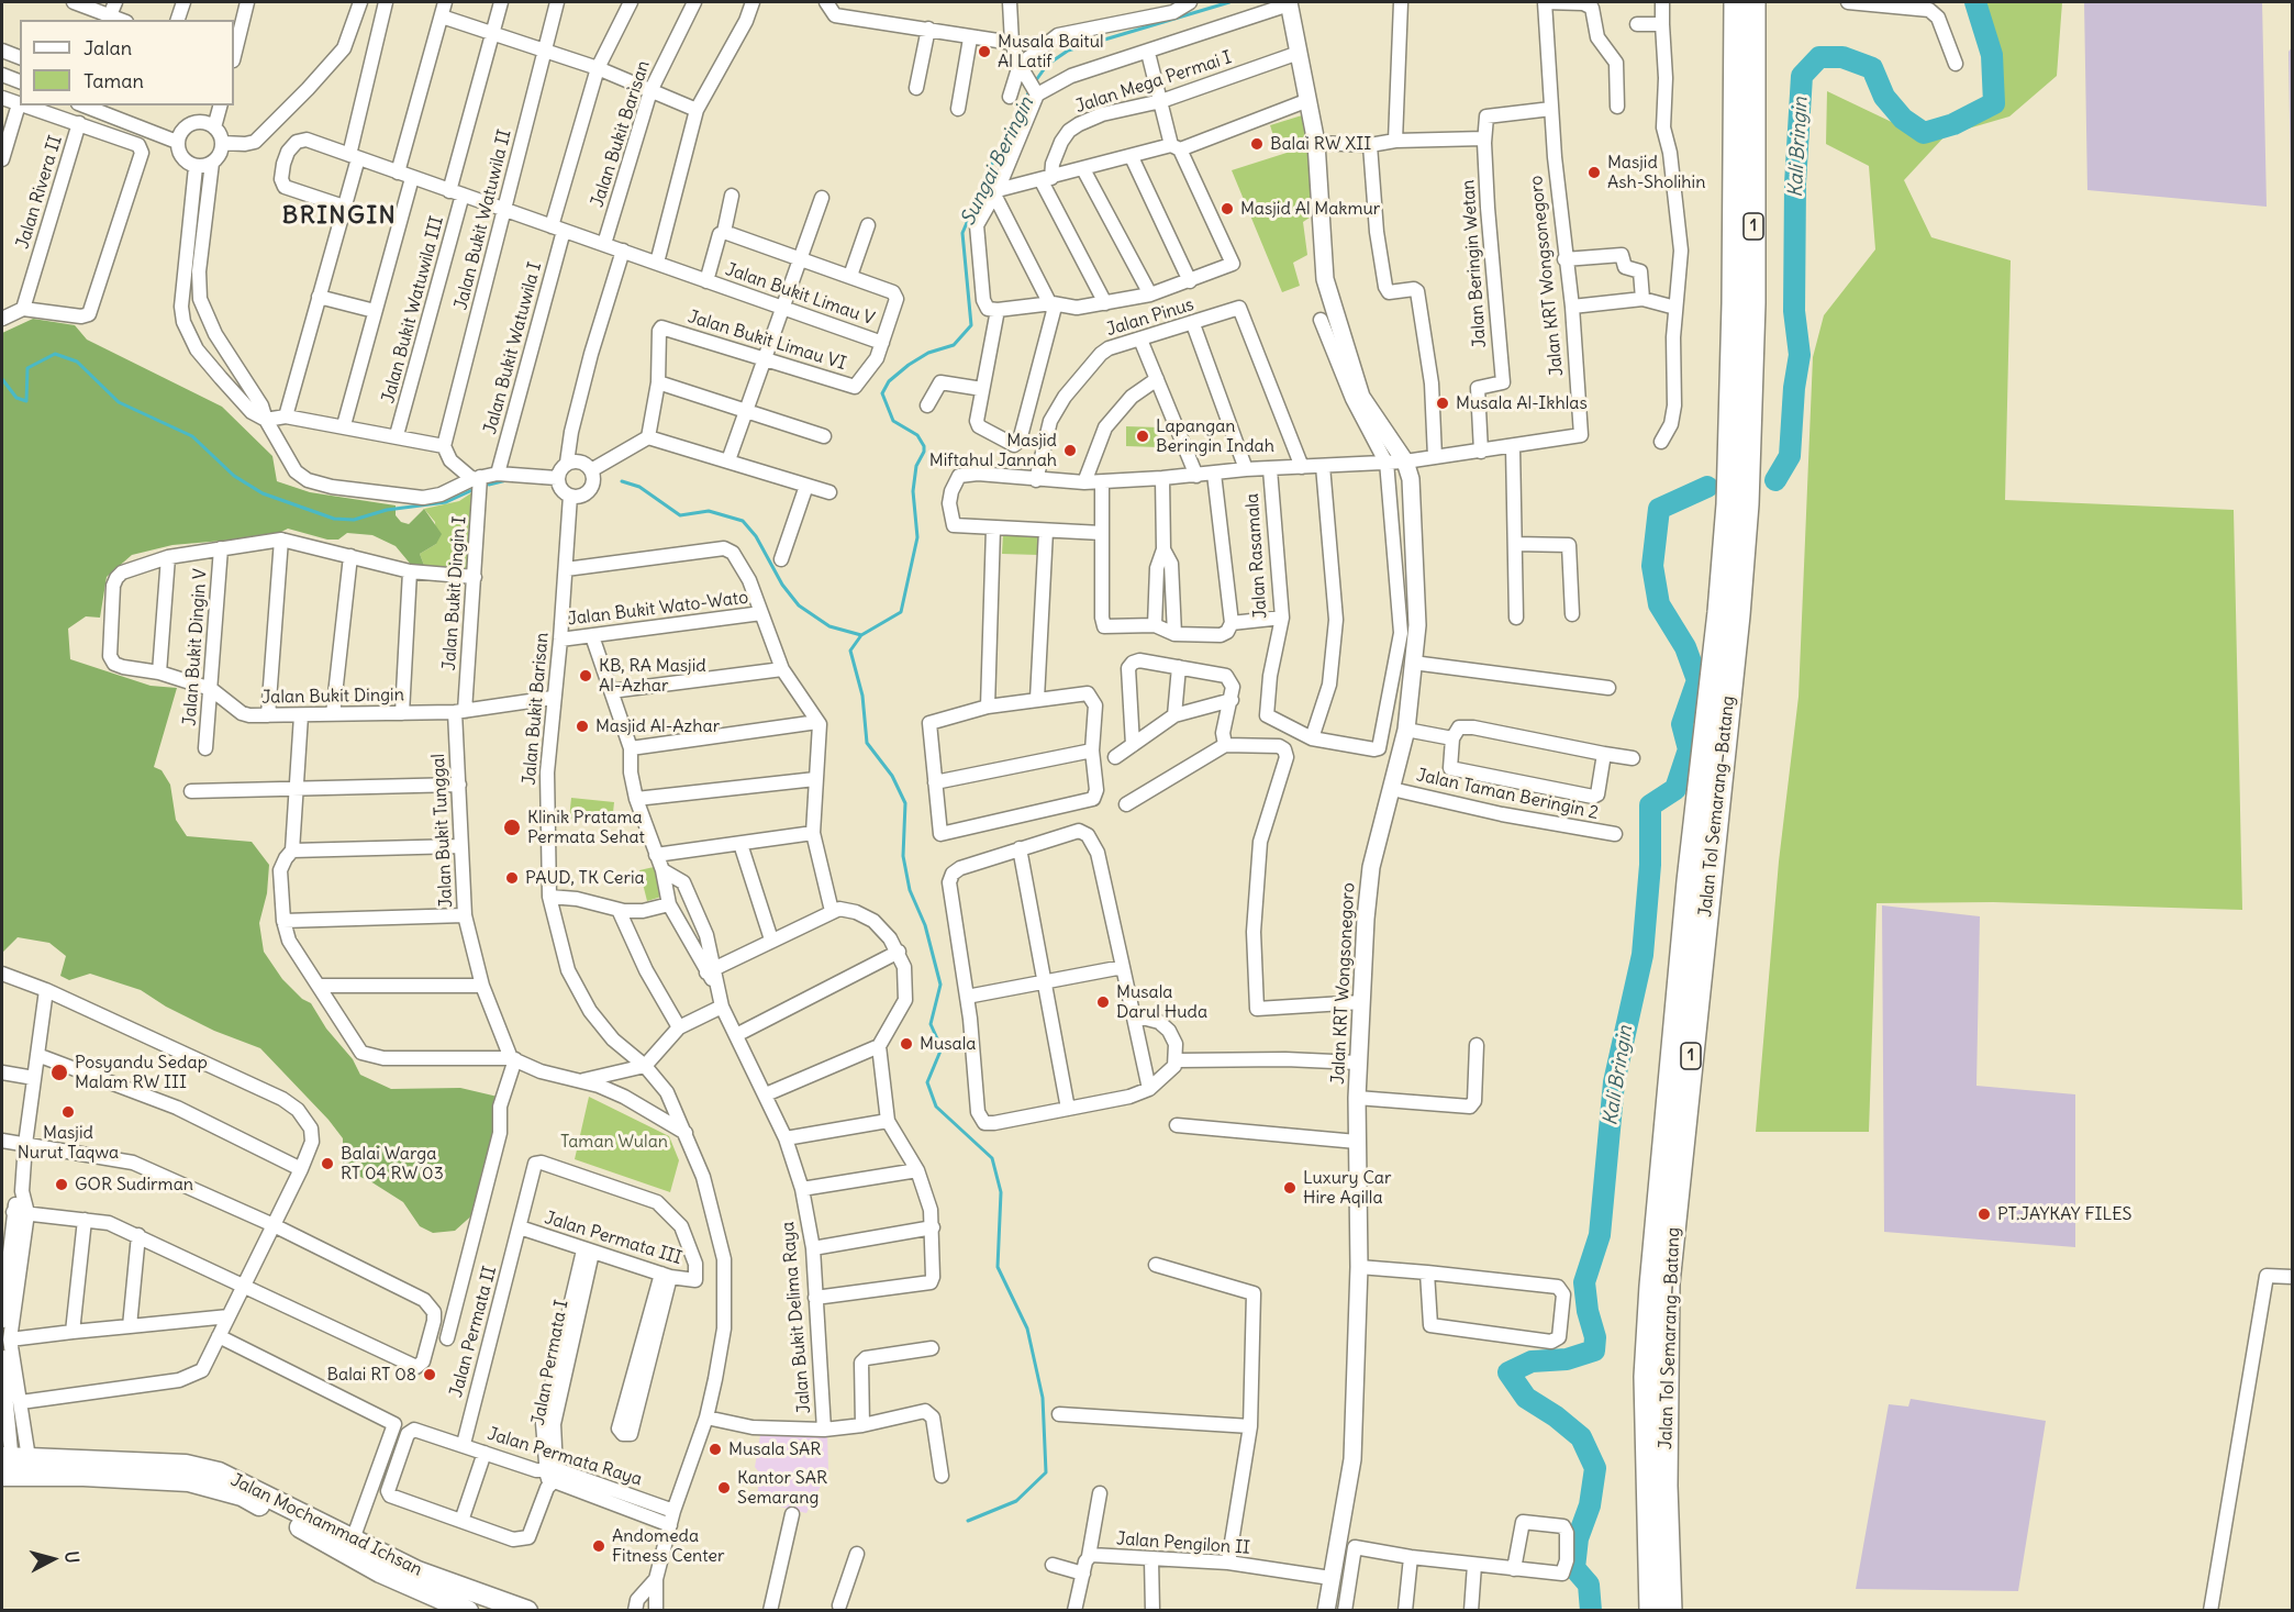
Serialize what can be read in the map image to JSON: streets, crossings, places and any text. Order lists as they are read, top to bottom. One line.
{"streets":{"highway":["1","Jalan Tol Semarang–Batang"],"main road":["Jalan Mochammad Ichsan"],"street":["Jalan Mega Permai I","Jalan Bukit Barisan","Jalan Rivera II","Jalan Bukit Watuwila II","Jalan Beringin Wetan","Jalan KRT Wongsonegoro","Jalan Bukit Limau V","Jalan Bukit Watuwila III","Jalan Pinus","Jalan Bukit Limau VI","Jalan Bukit Watuwila I","Jalan Rasamala","Jalan Bukit Dingin I","Jalan Bukit Wato-Wato","Jalan Bukit Dingin V","Jalan Bukit Dingin","Jalan Taman Beringin 2","Jalan Bukit Tunggal","Jalan Permata III","Jalan Bukit Delima Raya","Jalan Permata II","Jalan Permata I","Jalan Permata Raya","Jalan Pengilon II"]},"crossings":[["Jalan Bukit Barisan","Jalan Bukit Limau V"],["Jalan Bukit Barisan","Jalan Bukit Wato-Wato"],["Jalan Bukit Barisan","Jalan Bukit Dingin"],["Jalan Bukit Barisan","Jalan Permata Raya"],["Jalan Bukit Watuwila II","Jalan Bukit Limau V"],["Jalan Beringin Wetan","Jalan KRT Wongsonegoro"],["Jalan KRT Wongsonegoro","Jalan Taman Beringin 2"],["Jalan KRT Wongsonegoro","Jalan Pengilon II"],["Jalan Bukit Limau V","Jalan Bukit Watuwila III"],["Jalan Bukit Limau V","Jalan Bukit Limau VI"],["Jalan Bukit Limau V","Jalan Bukit Watuwila I"],["Jalan Pinus","Jalan Rasamala"],["Jalan Bukit Dingin I","Jalan Bukit Dingin"],["Jalan Bukit Dingin I","Jalan Bukit Tunggal"],["Jalan Bukit Dingin V","Jalan Bukit Dingin"],["Jalan Bukit Dingin","Jalan Bukit Tunggal"],["Jalan Permata III","Jalan Permata II"],["Jalan Permata III","Jalan Permata I"],["Jalan Permata II","Jalan Permata Raya"],["Jalan Permata I","Jalan Permata Raya"]],"districts":["BRINGIN"],"water":["Kali Bringin","Sungai Beringin"],"parks":["Taman Wulan"],"places":["Musala Baitul Al Latif","Balai RW XII","Masjid Ash-Sholihin","Masjid Al Makmur","Musala Al-Ikhlas","Lapangan Beringin Indah","Masjid Miftahul Jannah","KB, RA Masjid Al-Azhar","Masjid Al-Azhar","Klinik Pratama Permata Sehat","PAUD, TK Ceria","Musala Darul Huda","Musala","Posyandu Sedap Malam RW III","Masjid Nurut Taqwa","Balai Warga RT 04 RW 03","GOR Sudirman","Luxury Car Hire Aqilla","PT.JAYKAY FILES","Balai RT 08","Musala SAR","Kantor SAR Semarang","Andomeda Fitness Center"],"legend":["Jalan","Taman"],"north":"right"}
